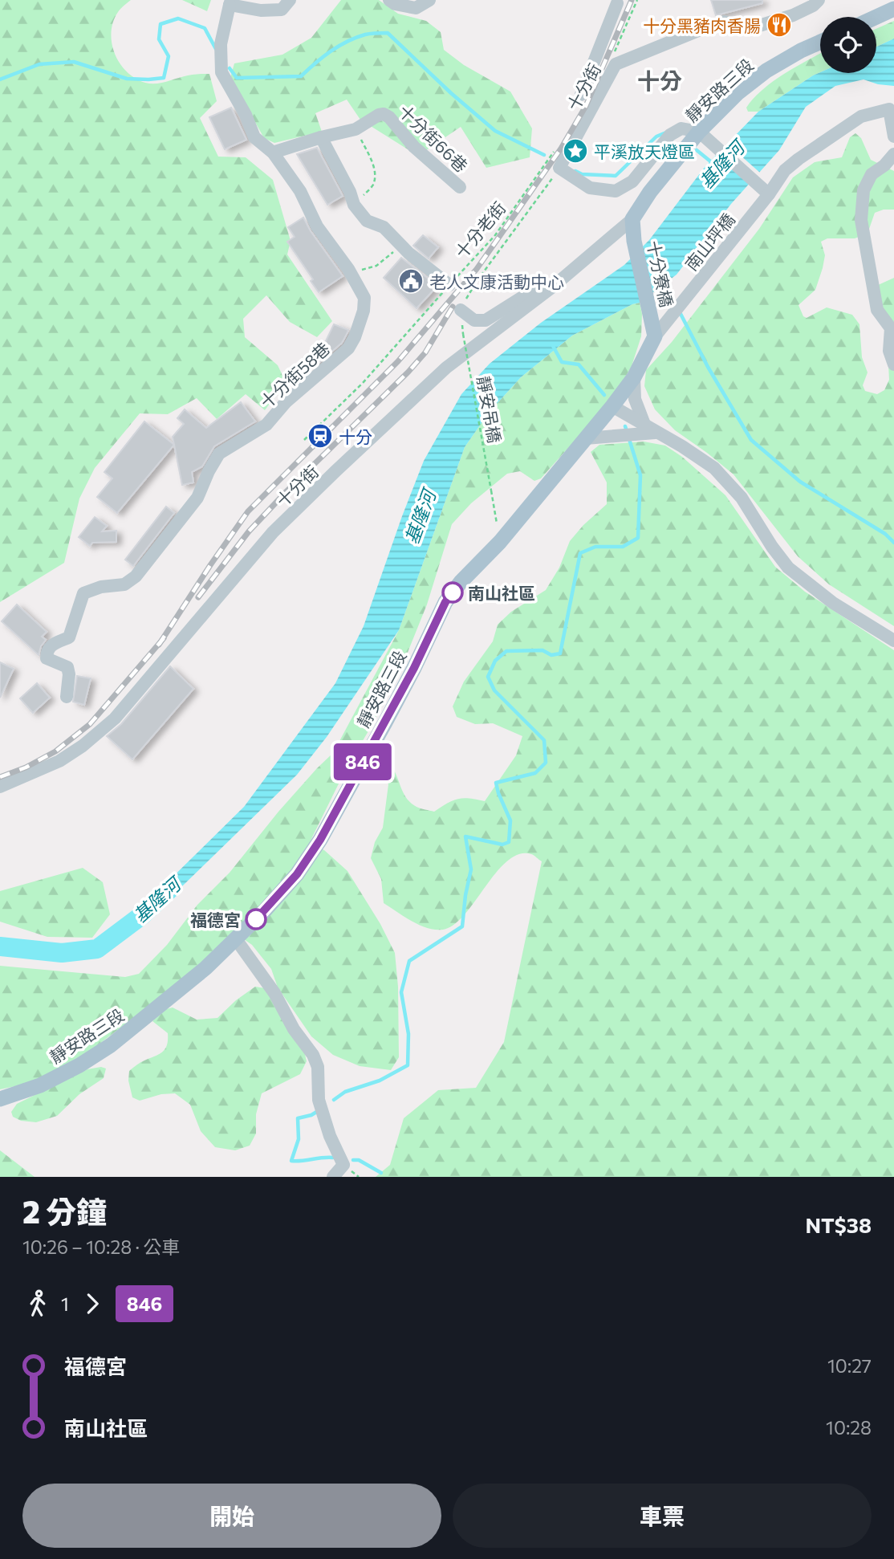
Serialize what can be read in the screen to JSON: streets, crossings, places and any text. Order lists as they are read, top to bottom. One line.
{"streets":{"main road":["靜安路三段","十分寮橋"],"street":["十分街","十分街66巷","南山坪橋","十分街58巷"],"path":["十分老街","靜安吊橋"]},"crossings":[["十分街","靜安路三段"],["十分街","十分老街"],["十分街","十分寮橋"],["靜安路三段","南山坪橋"],["靜安路三段","十分寮橋"],["靜安路三段","靜安吊橋"],["十分街66巷","十分街58巷"],["十分老街","靜安吊橋"],["南山坪橋","十分寮橋"]],"districts":["十分"],"water":["基隆河"],"places":{"restaurant":["十分黑豬肉香腸"],"place":["平溪放天燈區"],"public building":["老人文康活動中心"],"station":["十分"],"other":["南山社區","福德宮"]},"lines":["bus line 846"],"page":{"on_map":"846","heading":["2 分鐘","10:26 – 10:28 · 公車","NT$38"],"legs":["1","846"],"list":[{"name":"福德宮","value":"10:27"},{"name":"南山社區","value":"10:28"}],"buttons":["開始","車票"]}}
